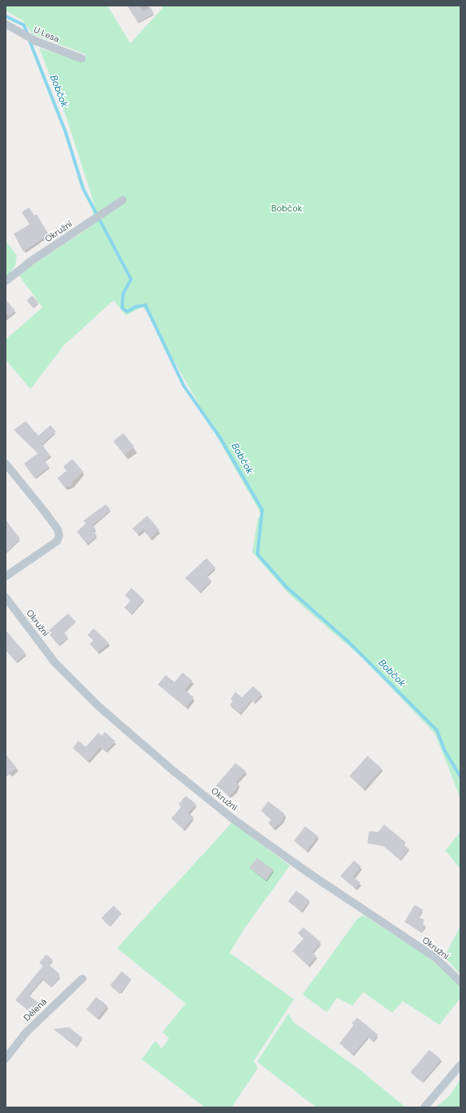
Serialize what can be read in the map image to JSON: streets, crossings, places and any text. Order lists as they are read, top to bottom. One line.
{"streets":{"street":["U Lesa","Okružní","Dělená"]},"water":["Bobčok"],"parks":["Bobčok"]}
